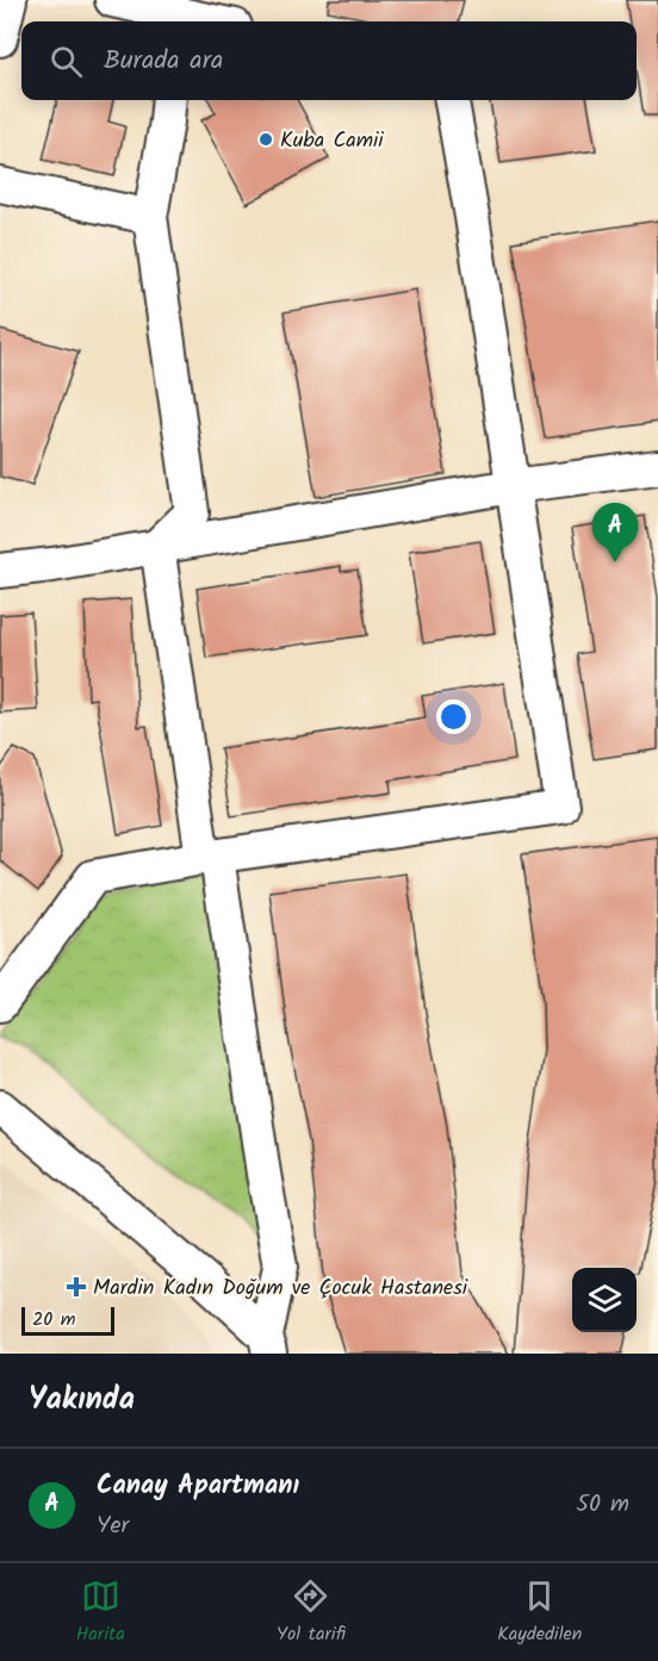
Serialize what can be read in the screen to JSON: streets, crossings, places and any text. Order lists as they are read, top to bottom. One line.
{"places":{"other":["Kuba Camii"],"health":["Mardin Kadın Doğum ve Çocuk Hastanesi"]},"scale_bar":"20 m","page":{"search":"Burada ara","pins":"A","scale":"20 m","heading":"Yakında","list":[{"mark":"A","name":"Canay Apartmanı","note":"Yer","value":"50 m"}],"nav":["Harita","Yol tarifi","Kaydedilen"]}}
